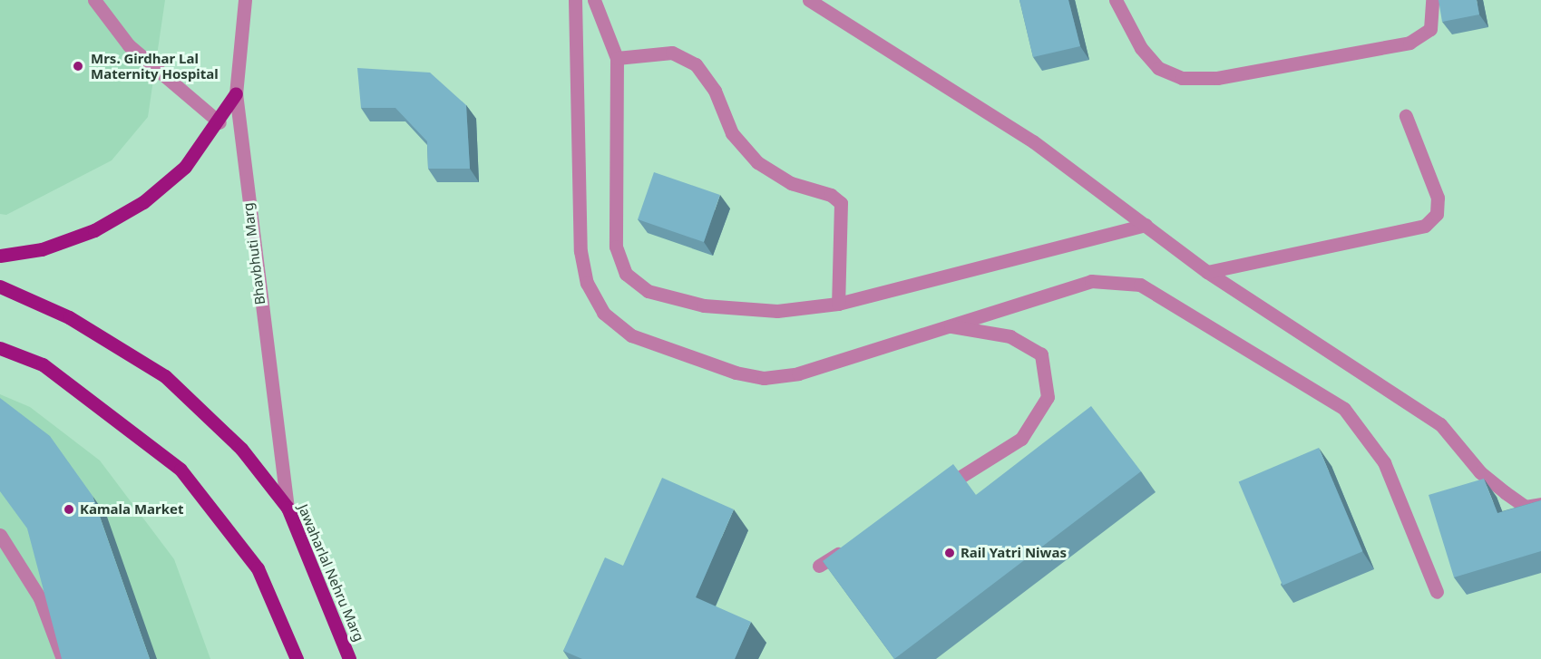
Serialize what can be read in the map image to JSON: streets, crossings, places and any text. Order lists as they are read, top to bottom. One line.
{"streets":{"main road":["Jawaharlal Nehru Marg"],"street":["Bhavbhuti Marg"]},"crossings":[["Bhavbhuti Marg","Jawaharlal Nehru Marg"]],"places":["Mrs. Girdhar Lal Maternity Hospital","Kamala Market","Rail Yatri Niwas"]}
